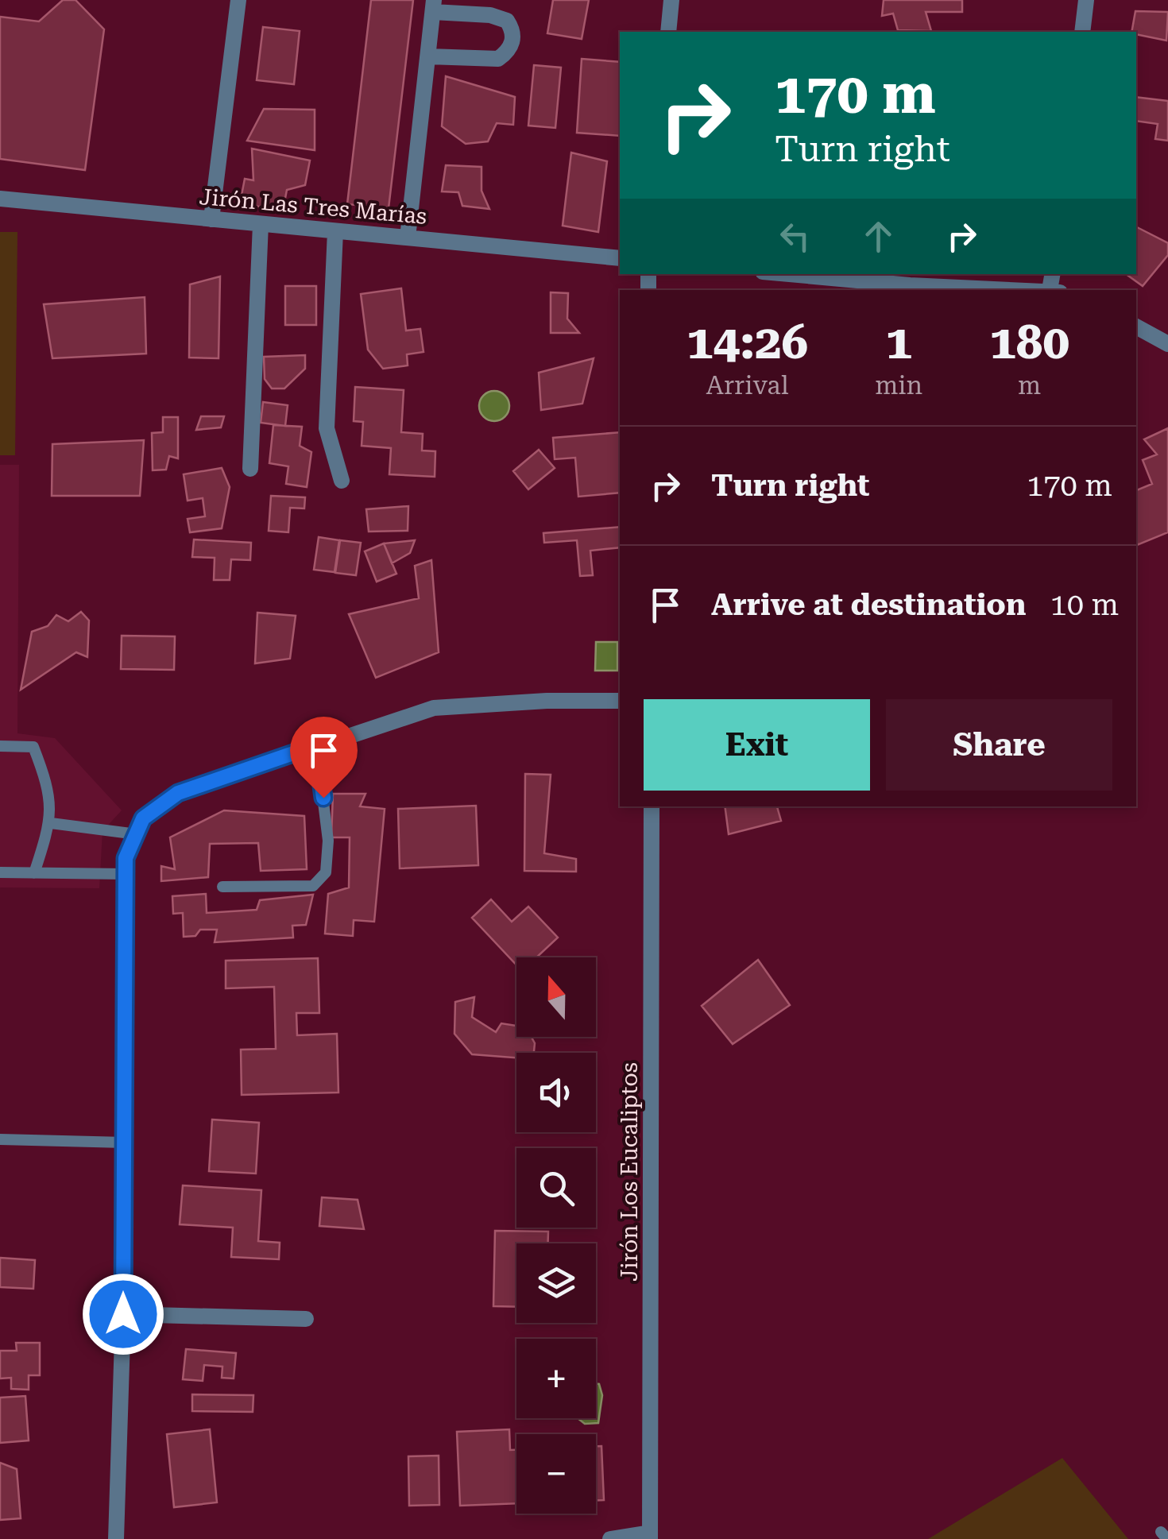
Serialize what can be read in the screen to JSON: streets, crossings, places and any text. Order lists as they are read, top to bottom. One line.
{"streets":{"street":["Jirón Las Tres Marías","Jirón Los Eucaliptos"]},"north":"top","page":{"turn":["170 m","Turn right"],"eta":["14:26","Arrival","1","min","180","m"],"list":[{"name":"Turn right","value":"170 m"},{"name":"Arrive at destination","value":"10 m"}],"buttons":["Exit","Share"],"map_buttons":["+","−"]}}
